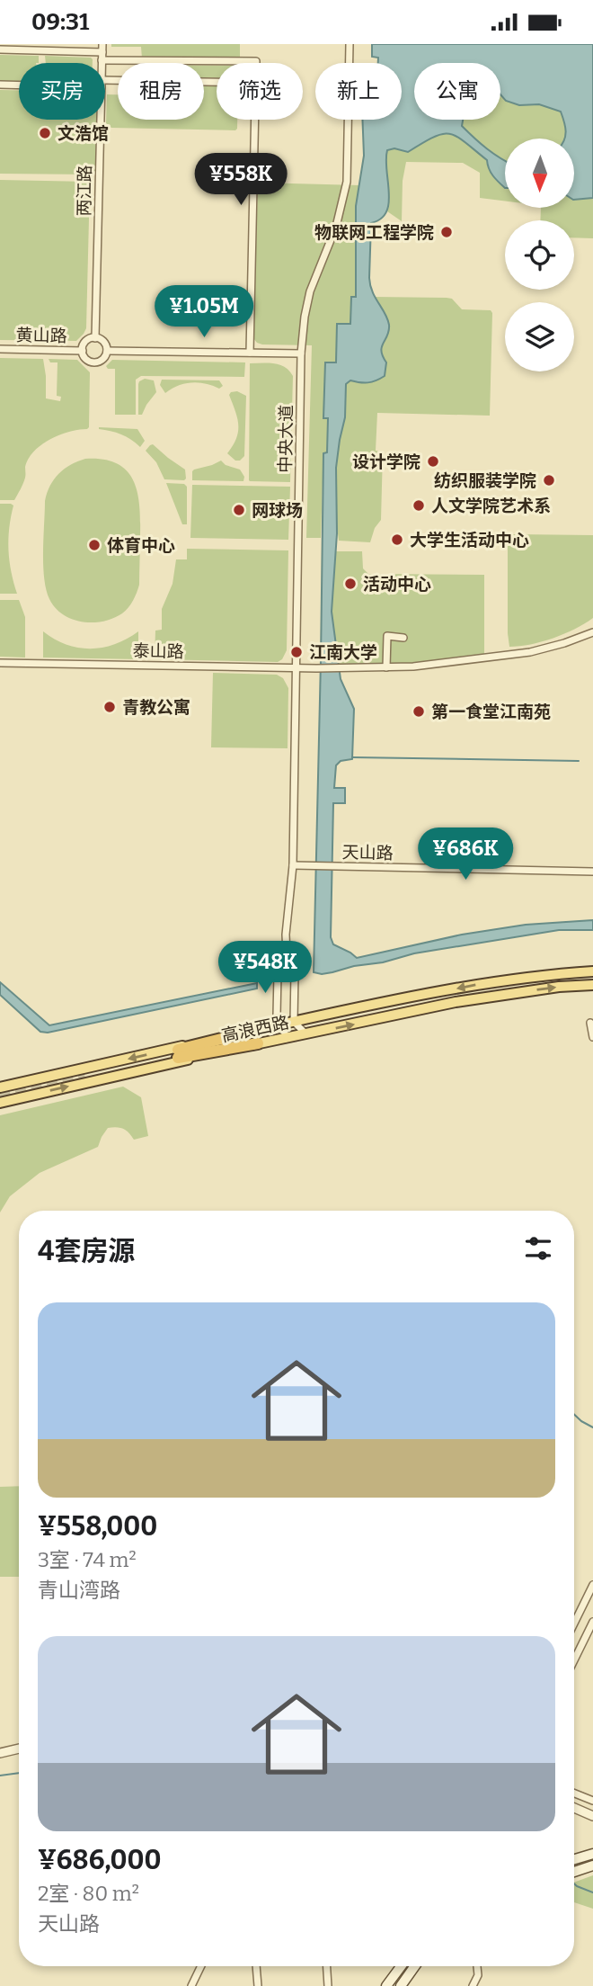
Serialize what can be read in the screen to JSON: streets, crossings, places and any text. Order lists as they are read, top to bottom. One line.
{"streets":{"main road":["高浪西路"],"street":["两江路","黄山路","中央大道","泰山路","天山路"]},"crossings":[["两江路","黄山路"],["黄山路","中央大道"],["中央大道","泰山路"],["中央大道","天山路"]],"places":["文浩馆","物联网工程学院","设计学院","纺织服装学院","人文学院艺术系","网球场","大学生活动中心","体育中心","活动中心","江南大学","青教公寓","第一食堂江南苑"],"north":"bottom","page":{"status":"09:31","chip":["买房","租房","筛选","新上","公寓"],"price":["¥558K","¥1.05M","¥686K","¥548K"],"heading":"4套房源","list":[{"name":"¥558,000","note":"3室 · 74 m² · 青山湾路"},{"name":"¥686,000","note":"2室 · 80 m² · 天山路"}]}}
